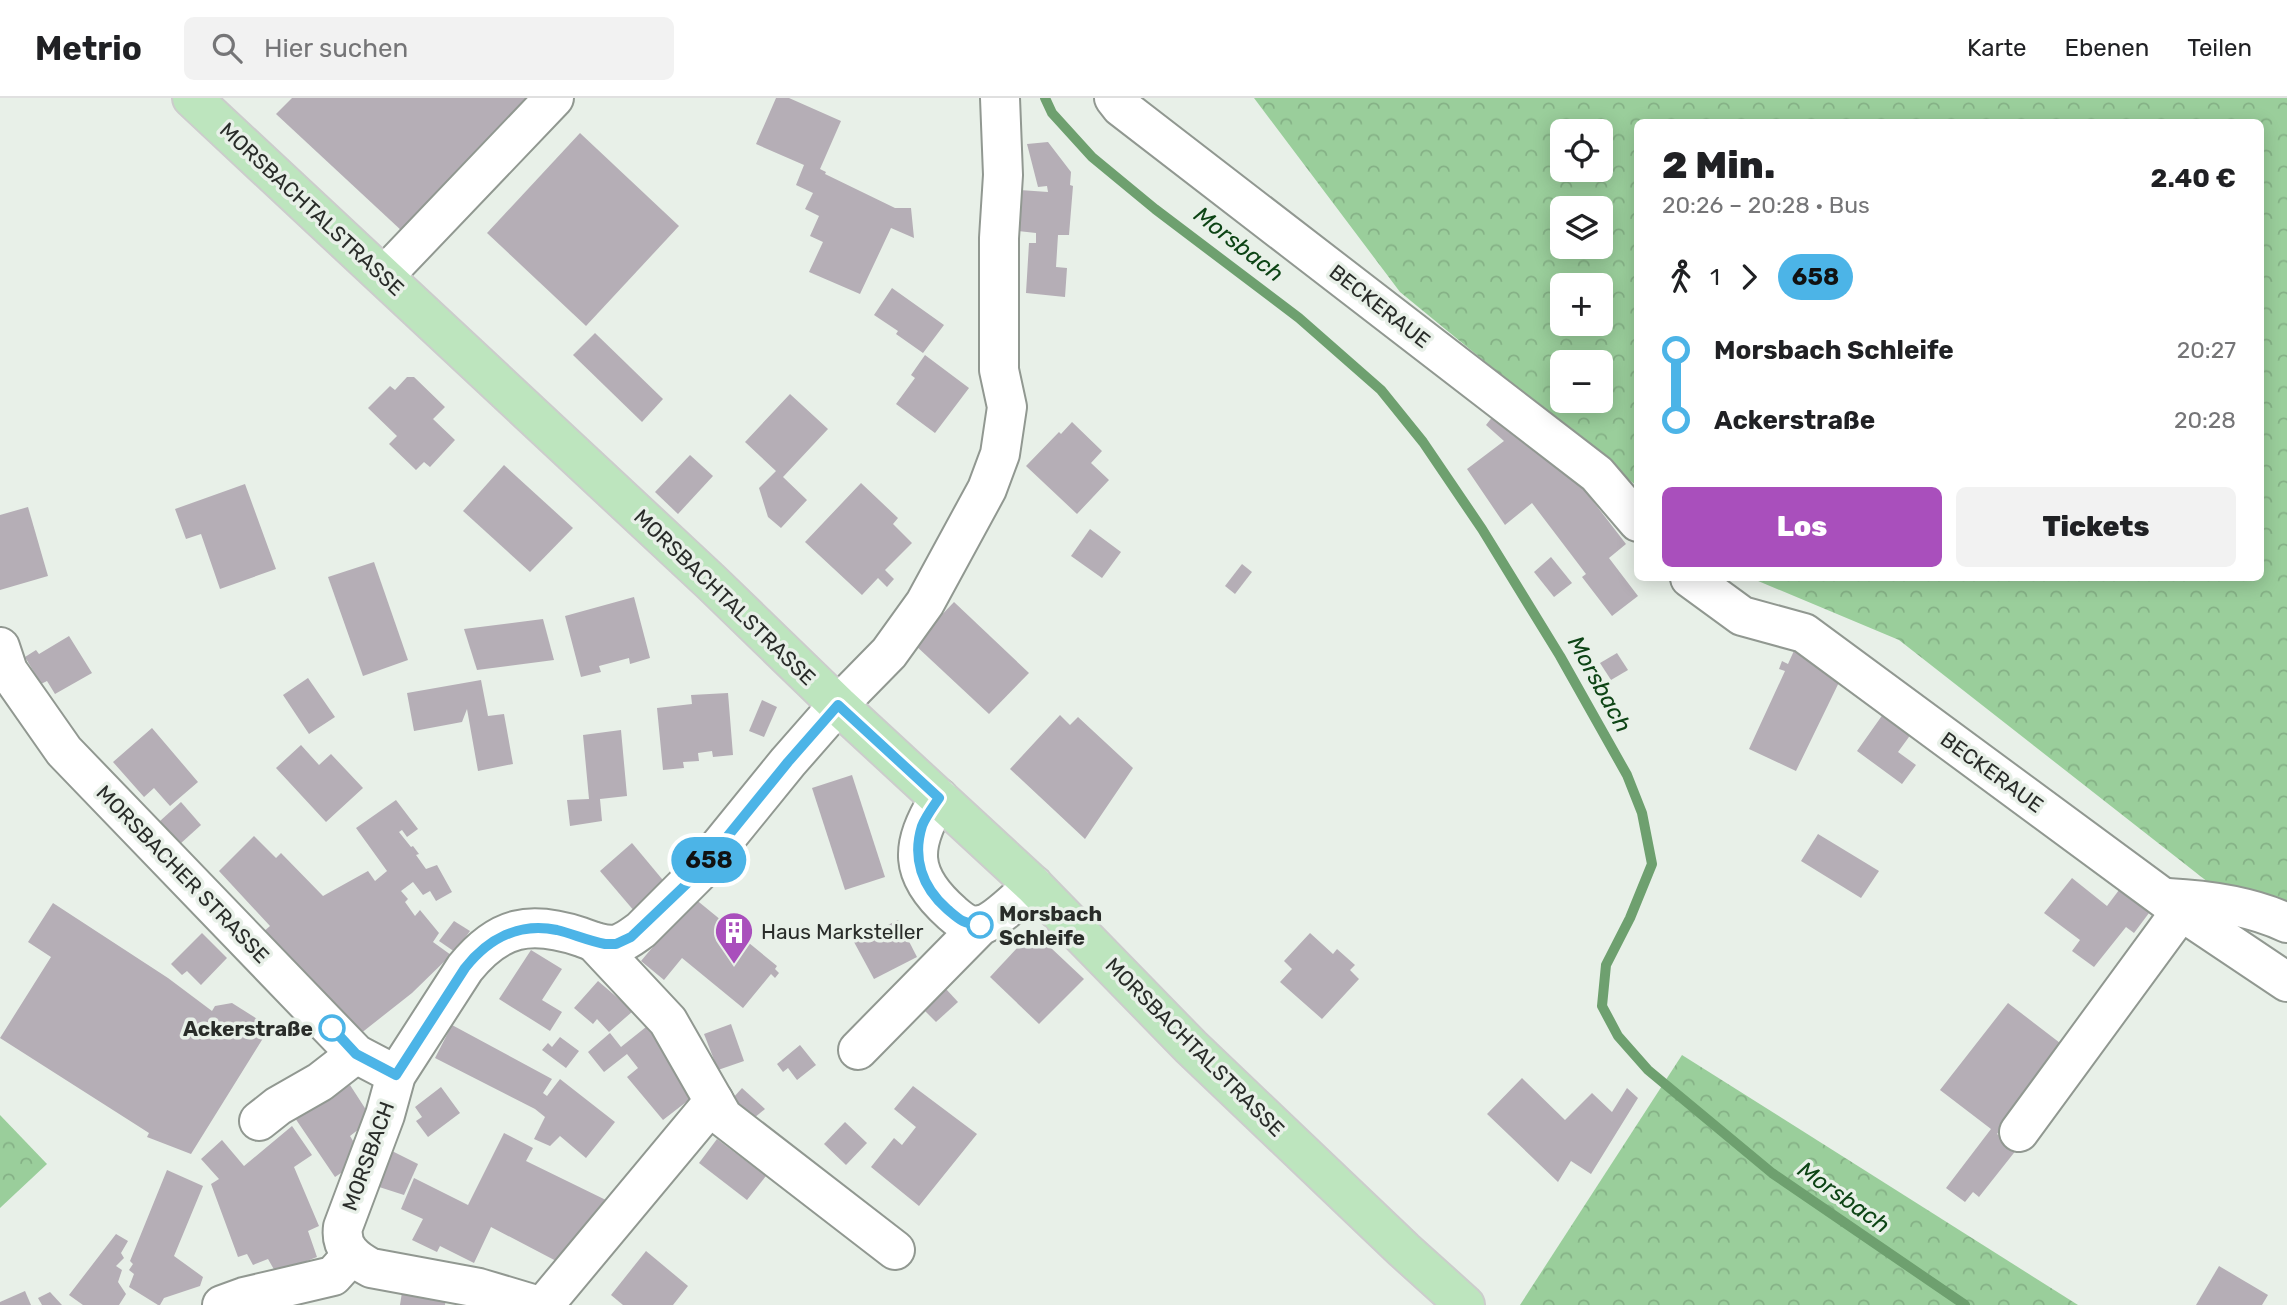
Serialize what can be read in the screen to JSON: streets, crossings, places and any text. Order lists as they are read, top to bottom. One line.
{"streets":{"main road":["MORSBACHTALSTRASSE"],"street":["BECKERAUE","MORSBACHER STRASSE","MORSBACH"]},"crossings":[["MORSBACHTALSTRASSE","MORSBACH"],["MORSBACHER STRASSE","MORSBACH"]],"water":["Morsbach"],"places":{"other":["Morsbach Schleife","Ackerstraße"],"building":["Haus Marksteller"]},"lines":["bus line 658"],"page":{"header":"Metrio","search":"Hier suchen","nav":["Karte","Ebenen","Teilen"],"on_map":"658","map_buttons":["+","−"],"heading":["2 Min.","20:26 – 20:28 · Bus","2.40 €"],"legs":["1","658"],"list":[{"name":"Morsbach Schleife","value":"20:27"},{"name":"Ackerstraße","value":"20:28"}],"buttons":["Los","Tickets"]}}
